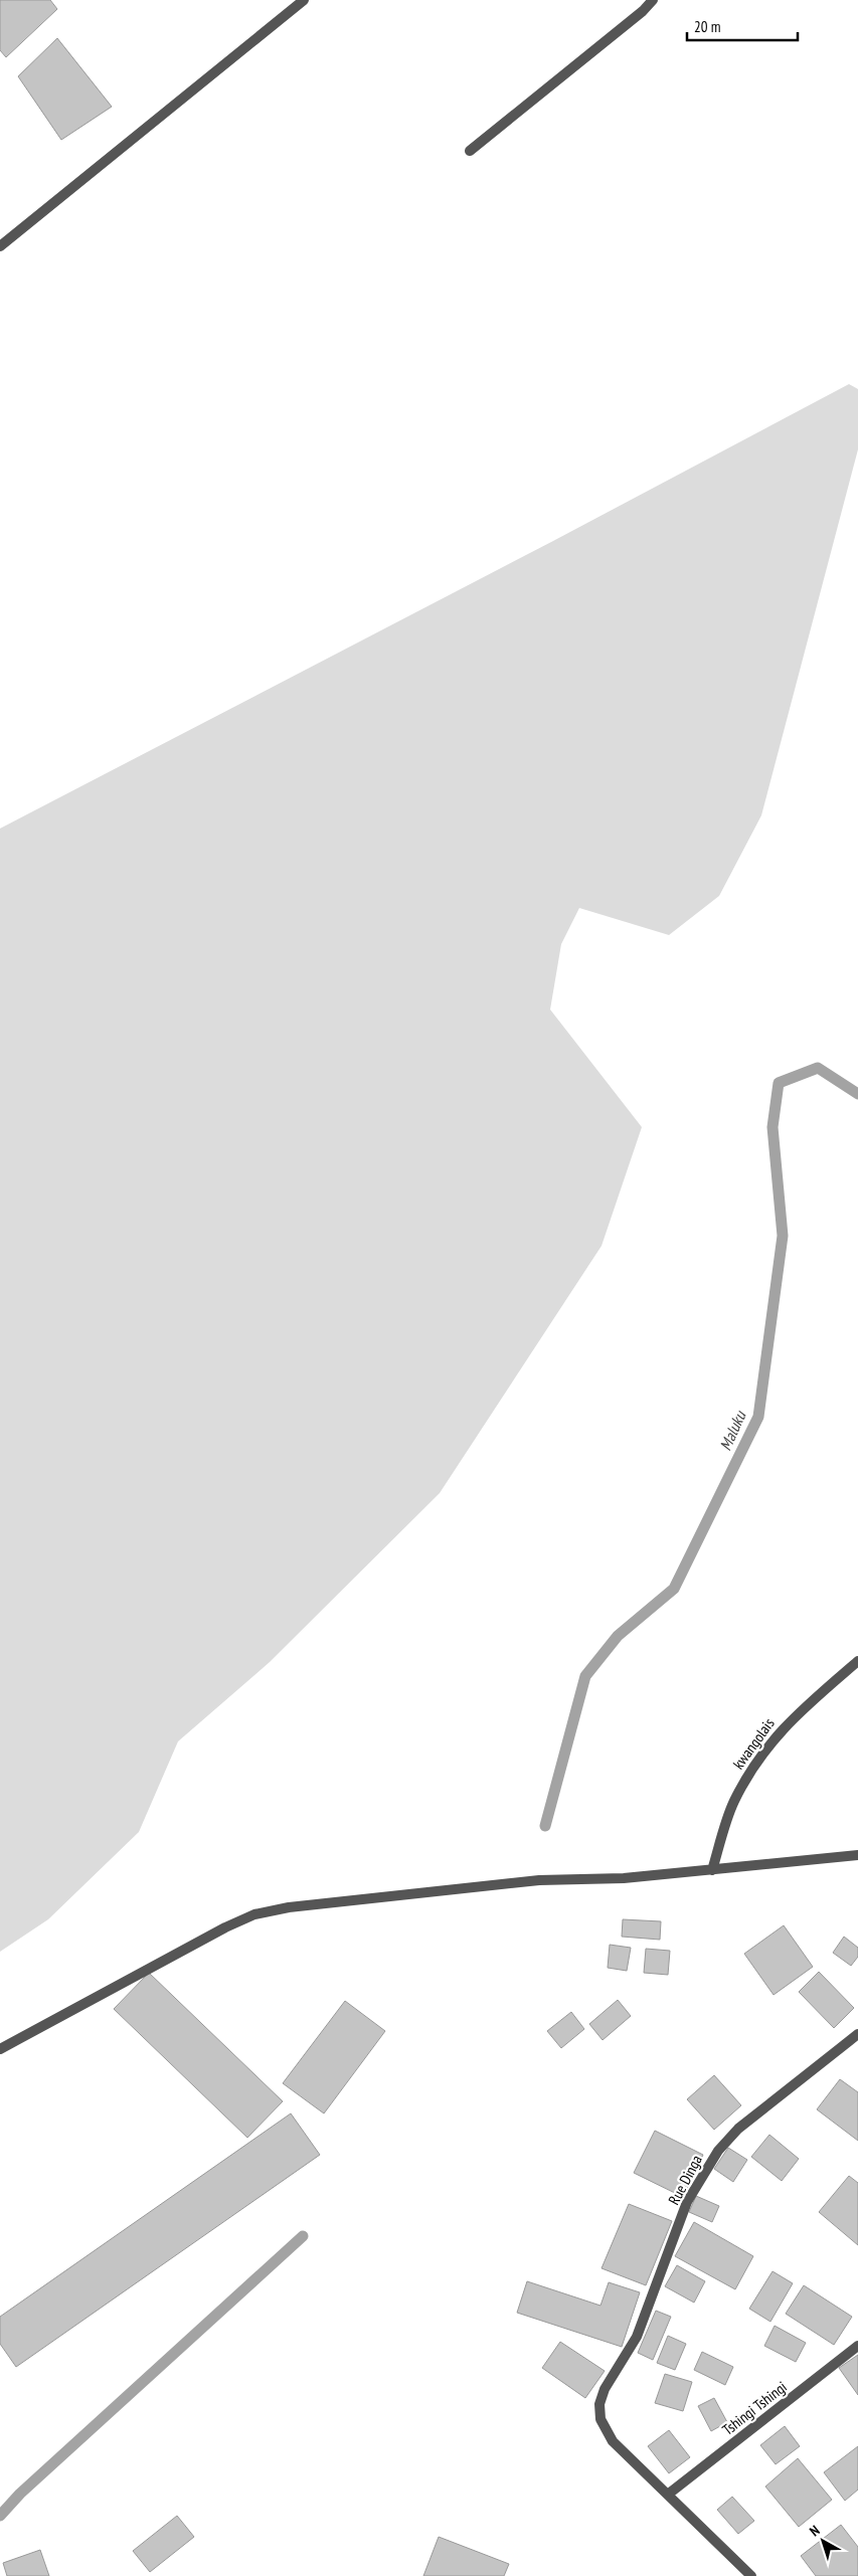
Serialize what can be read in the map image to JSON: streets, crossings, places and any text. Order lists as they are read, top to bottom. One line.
{"streets":{"street":["kwangolais","Rue Dinga","Tshingi Tshingi"]},"crossings":[["Rue Dinga","Tshingi Tshingi"]],"water":["Maluku"],"scale_bar":"20 m","north":"top left"}
